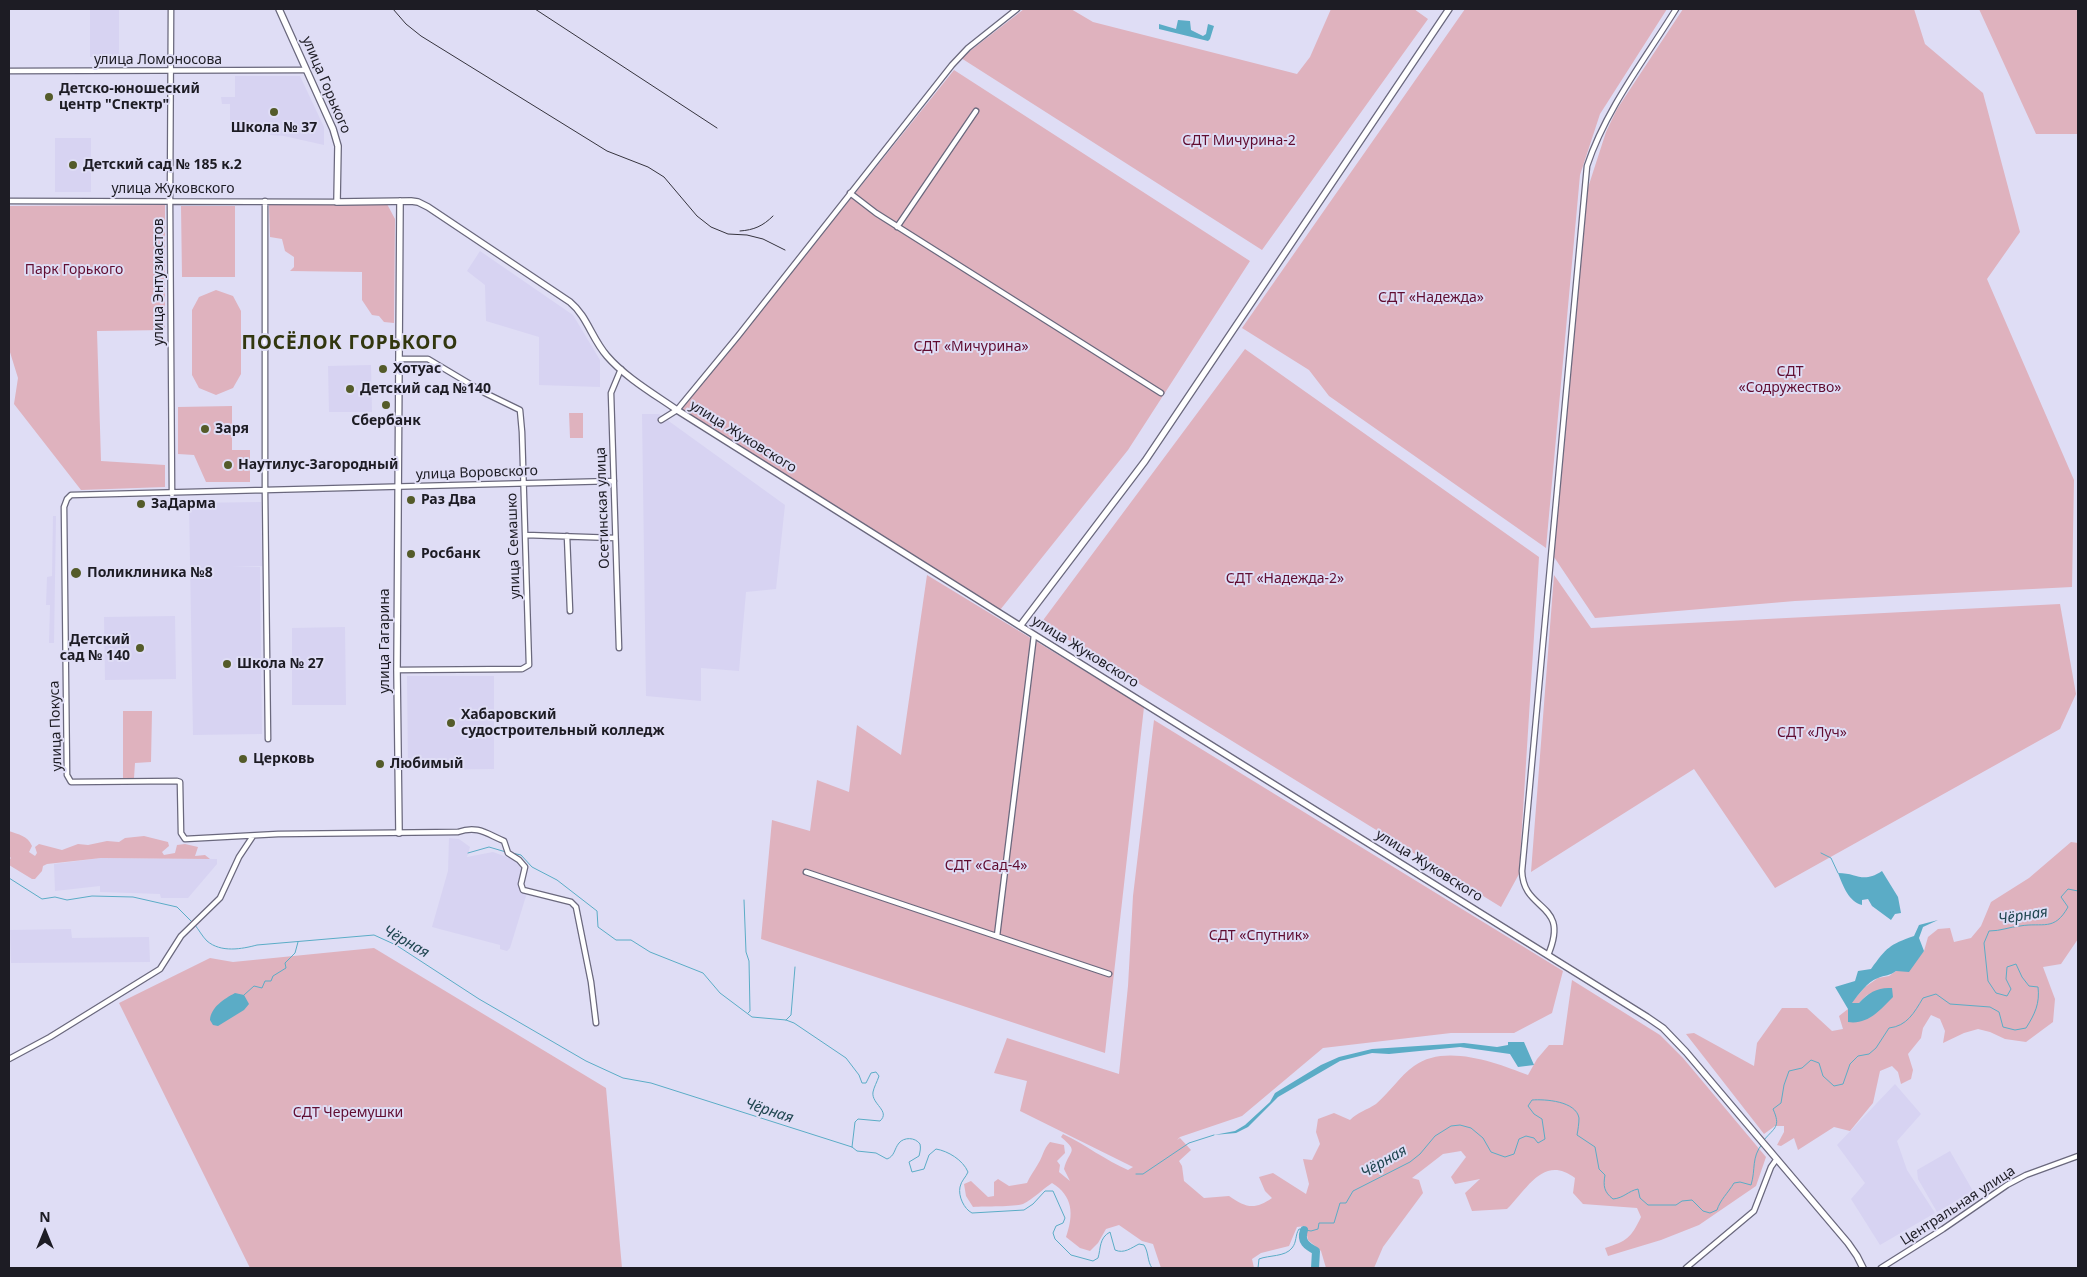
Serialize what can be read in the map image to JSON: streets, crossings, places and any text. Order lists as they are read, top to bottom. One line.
{"streets":{"main road":["улица Горького","улица Жуковского","улица Гагарина"],"street":["улица Ломоносова","улица Энтузиастов","улица Воровского","Осетинская улица","улица Семашко","улица Покуса","Центральная улица"]},"crossings":[["улица Ломоносова","улица Горького"],["улица Ломоносова","улица Энтузиастов"],["улица Горького","улица Жуковского"],["улица Жуковского","улица Энтузиастов"],["улица Жуковского","Осетинская улица"],["улица Жуковского","улица Гагарина"],["улица Энтузиастов","улица Воровского"],["улица Воровского","Осетинская улица"],["улица Воровского","улица Семашко"],["улица Воровского","улица Гагарина"],["улица Воровского","улица Покуса"],["улица Семашко","улица Гагарина"]],"districts":["ПОСЁЛОК ГОРЬКОГО"],"water":["Чёрная"],"parks":["СДТ Мичурина-2","Парк Горького","СДТ «Надежда»","СДТ «Мичурина»","СДТ «Содружество»","СДТ «Надежда-2»","СДТ «Луч»","СДТ «Сад-4»","СДТ «Спутник»","СДТ Черемушки"],"places":["Детско-юношеский центр \"Спектр\"","Школа № 37","Детский сад № 185 к.2","Хотуас","Детский сад №140","Сбербанк","Заря","Наутилус-Загородный","Раз Два","ЗаДарма","Росбанк","Поликлиника №8","Детский сад № 140","Школа № 27","Хабаровский судостроительный колледж","Церковь","Любимый"],"north":"top"}
